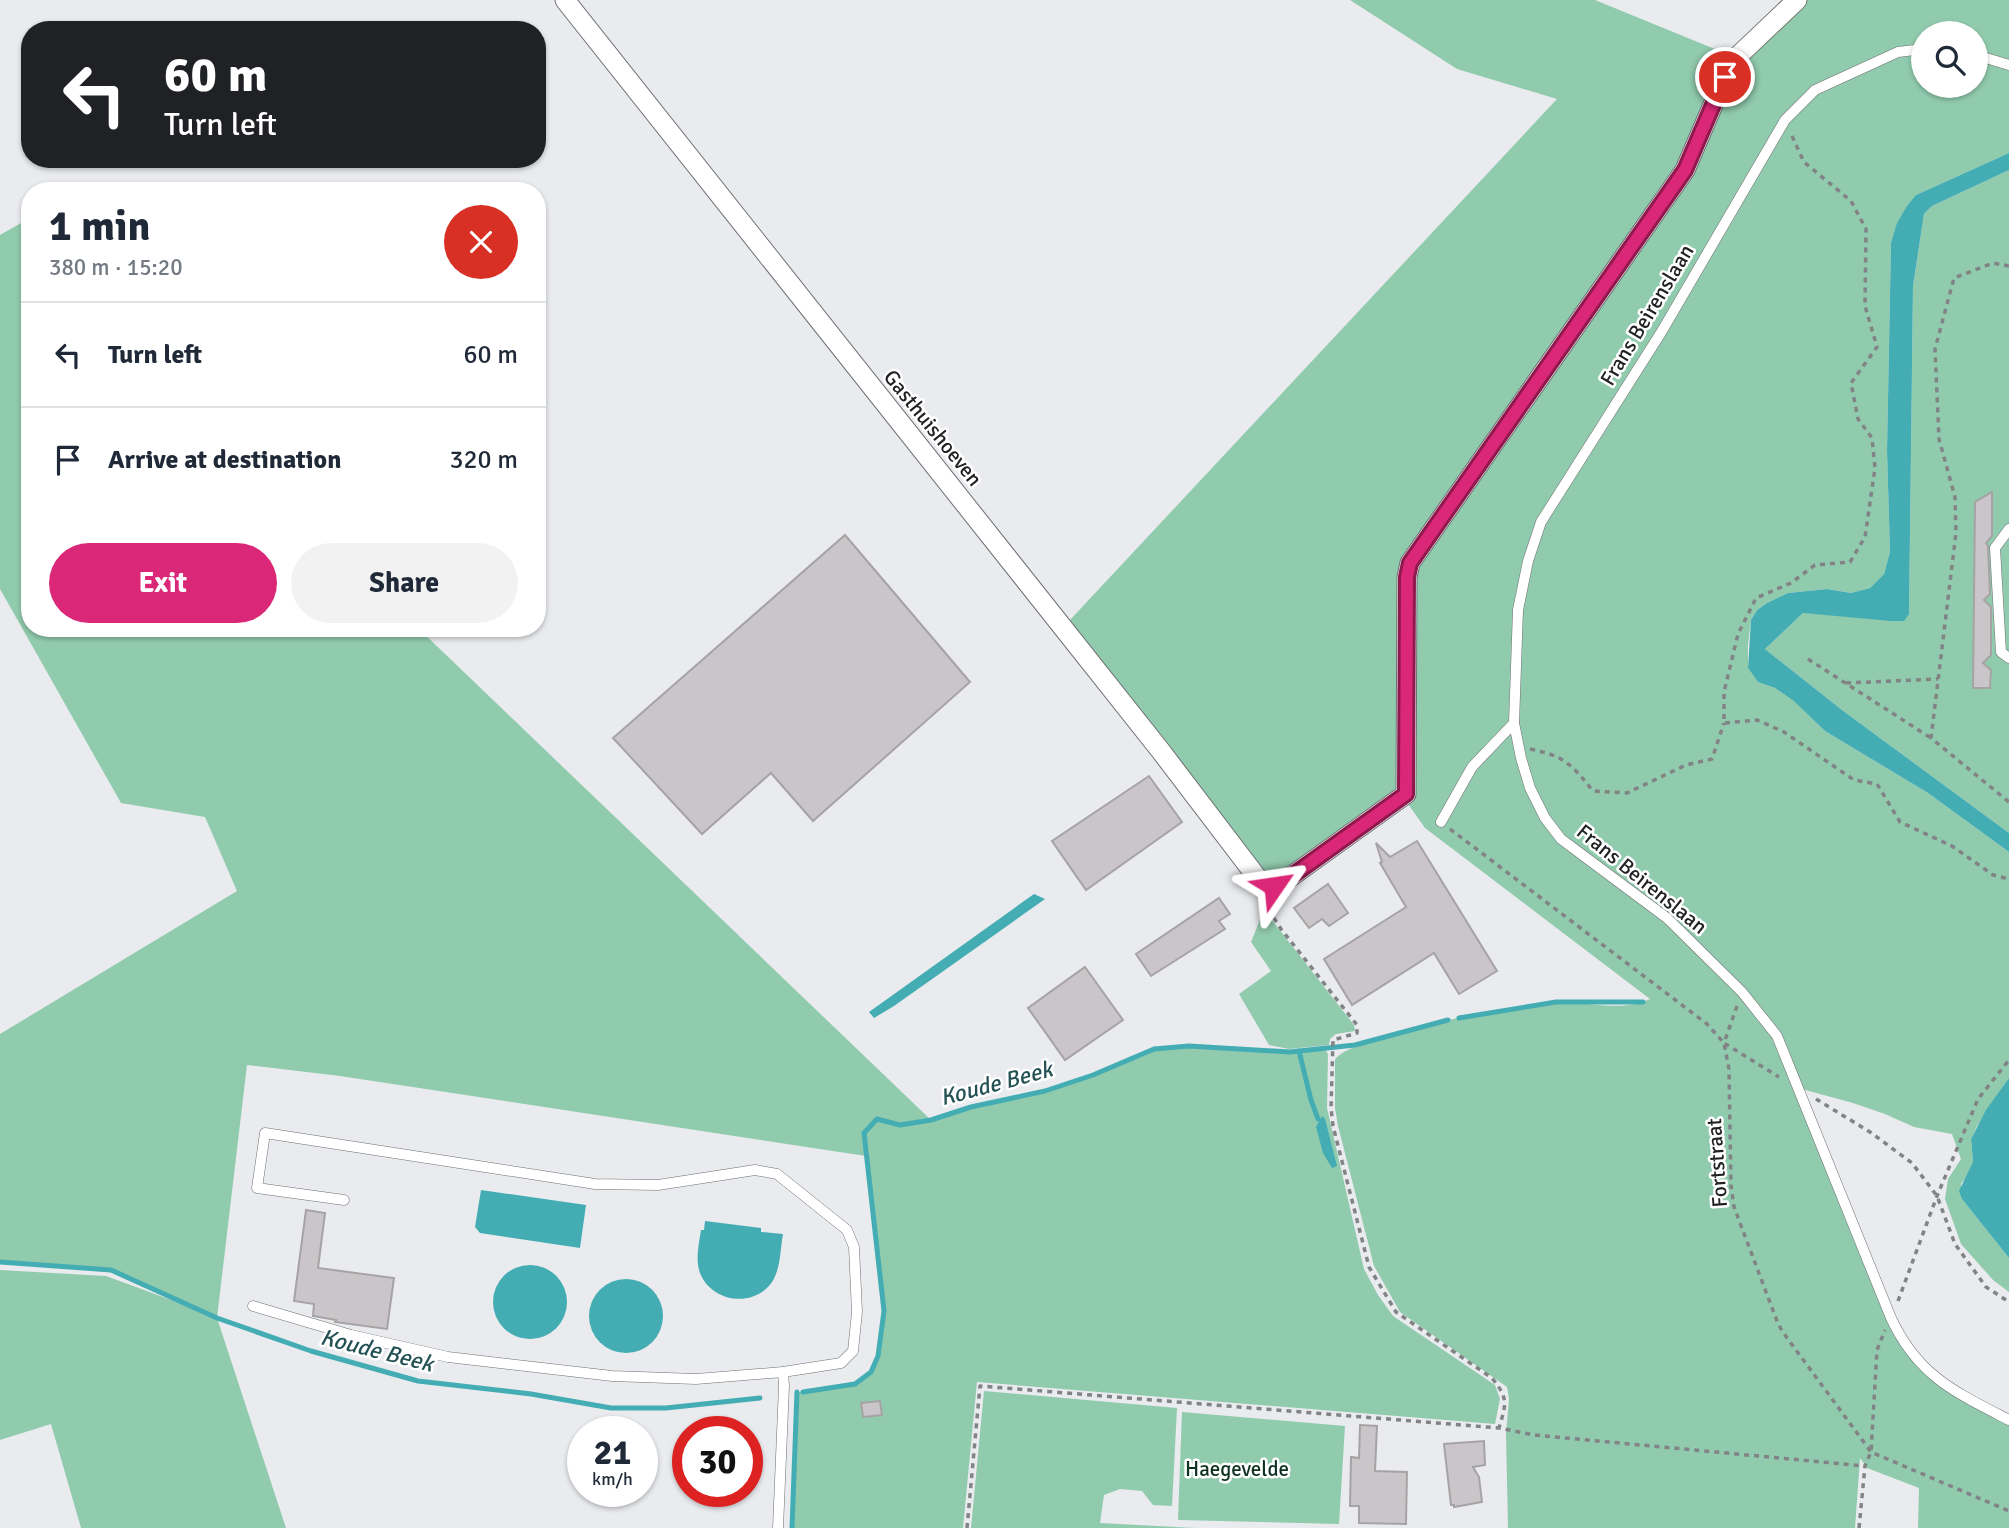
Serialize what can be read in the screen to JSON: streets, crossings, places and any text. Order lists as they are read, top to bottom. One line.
{"streets":{"street":["Gasthuishoeven"],"lane":["Frans Beirenslaan"],"path":["Fortstraat"]},"water":["Koude Beek"],"parks":["Haegevelde"],"page":{"turn":["60 m","Turn left"],"heading":["1 min","380 m · 15:20"],"list":[{"name":"Turn left","value":"60 m"},{"name":"Arrive at destination","value":"320 m"}],"buttons":["Exit","Share"],"speed":"21 km/h","limit":"30"}}
